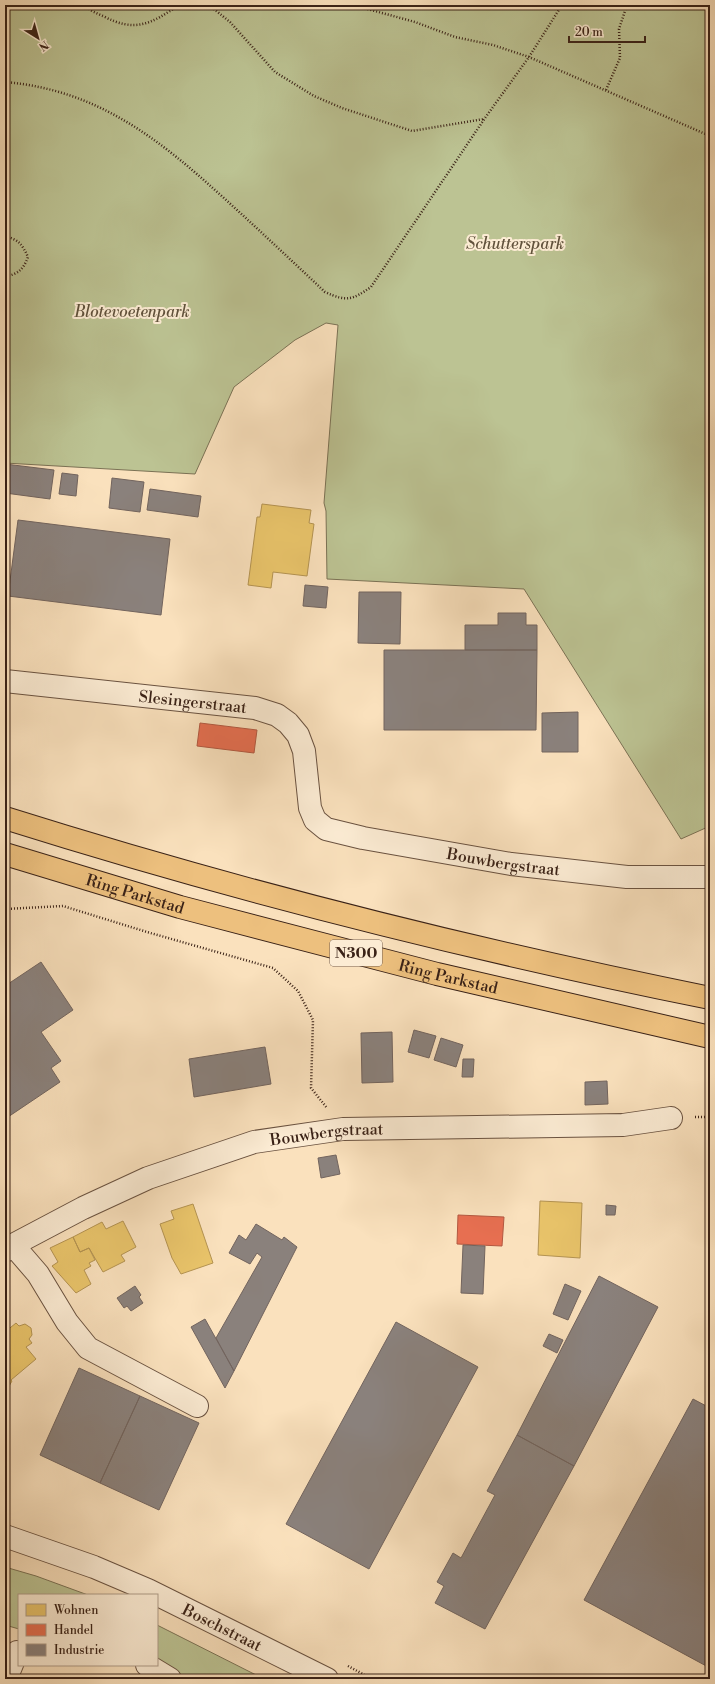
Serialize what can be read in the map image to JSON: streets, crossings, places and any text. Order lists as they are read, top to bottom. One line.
{"streets":{"highway":["Ring Parkstad","N300"],"street":["Slesingerstraat","Bouwbergstraat","Boschstraat"]},"crossings":[["Slesingerstraat","Bouwbergstraat"]],"parks":["Schutterspark","Blotevoetenpark"],"legend":["Wohnen","Handel","Industrie"],"scale_bar":"20 m","north":"bottom right"}
